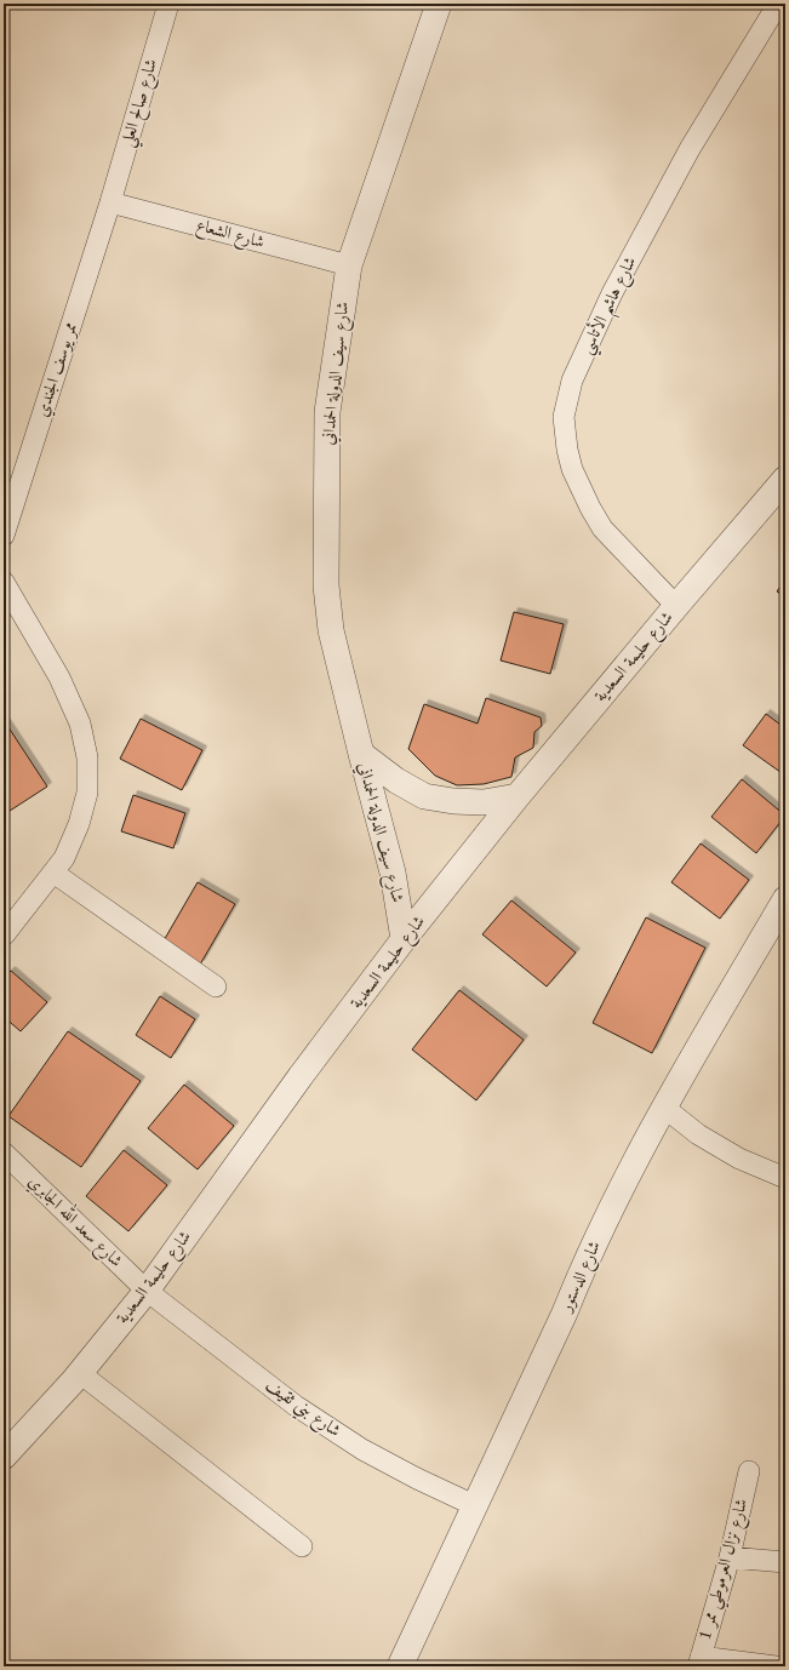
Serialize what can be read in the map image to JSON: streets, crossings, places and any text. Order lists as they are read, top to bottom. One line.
{"streets":{"street":["شارع صالح العلي","شارع الشعاع","شارع هاشم الأتاسي","ممر يوسف الجندي","شارع سيف الدولة الحمداني","شارع حليمة السعدية","شارع سعد الله الجابري","شارع الدستور","شارع بني ثقيف","شارع نزال العرموطي ممر 1"]},"crossings":[["شارع صالح العلي","شارع الشعاع"],["شارع صالح العلي","ممر يوسف الجندي"],["شارع الشعاع","ممر يوسف الجندي"],["شارع الشعاع","شارع سيف الدولة الحمداني"],["شارع هاشم الأتاسي","شارع حليمة السعدية"],["شارع سيف الدولة الحمداني","شارع حليمة السعدية"],["شارع حليمة السعدية","شارع سعد الله الجابري"],["شارع حليمة السعدية","شارع بني ثقيف"],["شارع سعد الله الجابري","شارع بني ثقيف"],["شارع الدستور","شارع بني ثقيف"]]}
